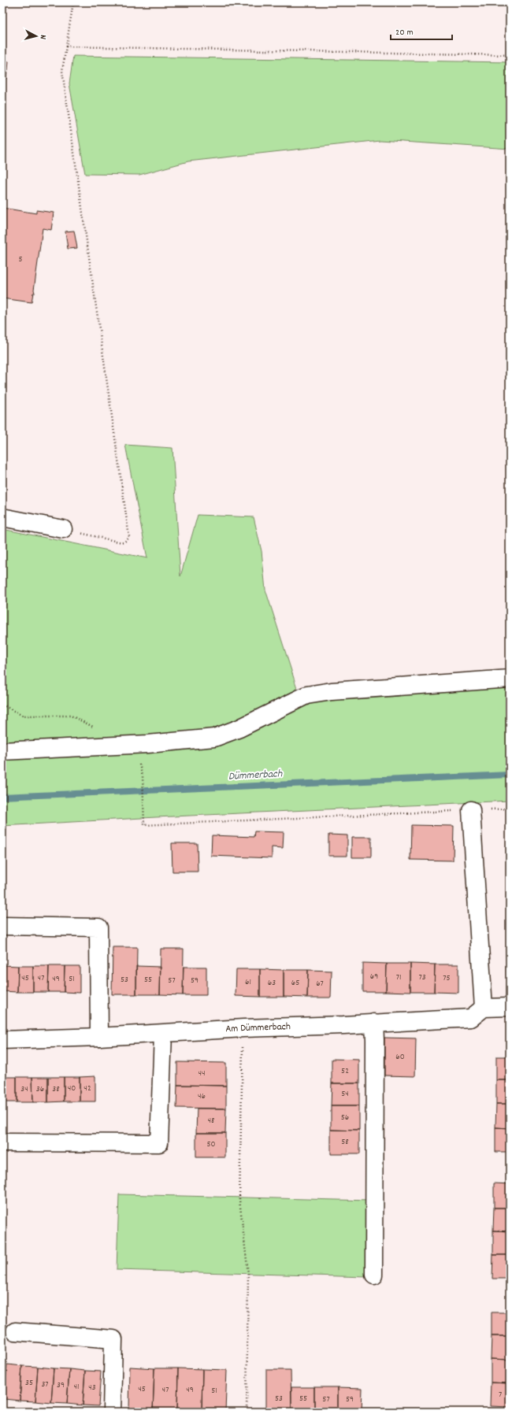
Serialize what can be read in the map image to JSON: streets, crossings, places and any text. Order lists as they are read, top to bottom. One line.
{"streets":{"street":["Am Dümmerbach"]},"water":["Dümmerbach"],"house_numbers":["5","69","71","73","45","47","75","49","51","53","55","57","59","61","63","65","67","60","52","44","40","42","34","36","38","54","46","56","48","58","50","35","37","39","41","43","45","47","49","51","7","53","55","57","59"],"scale_bar":"20 m","north":"right"}
